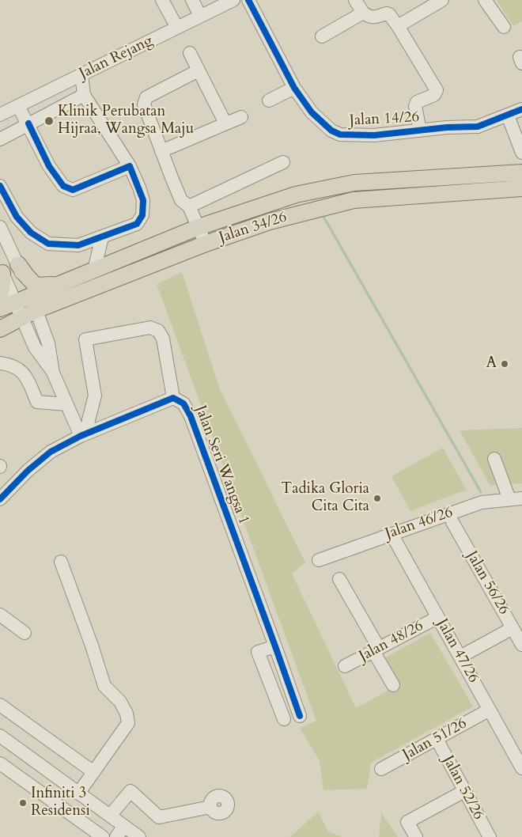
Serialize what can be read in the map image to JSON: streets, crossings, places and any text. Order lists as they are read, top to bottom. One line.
{"streets":{"main road":["Jalan 34/26"],"street":["Jalan Rejang","Jalan 14/26","Jalan Seri Wangsa 1","Jalan 46/26","Jalan 56/26","Jalan 48/26","Jalan 47/26","Jalan 51/26","Jalan 52/26"]},"crossings":[["Jalan 46/26","Jalan 47/26"],["Jalan 48/26","Jalan 47/26"],["Jalan 47/26","Jalan 51/26"],["Jalan 51/26","Jalan 52/26"]],"places":["Klinik Perubatan Hijraa, Wangsa Maju","A","Tadika Gloria Cita Cita","Infiniti 3 Residensi"]}
